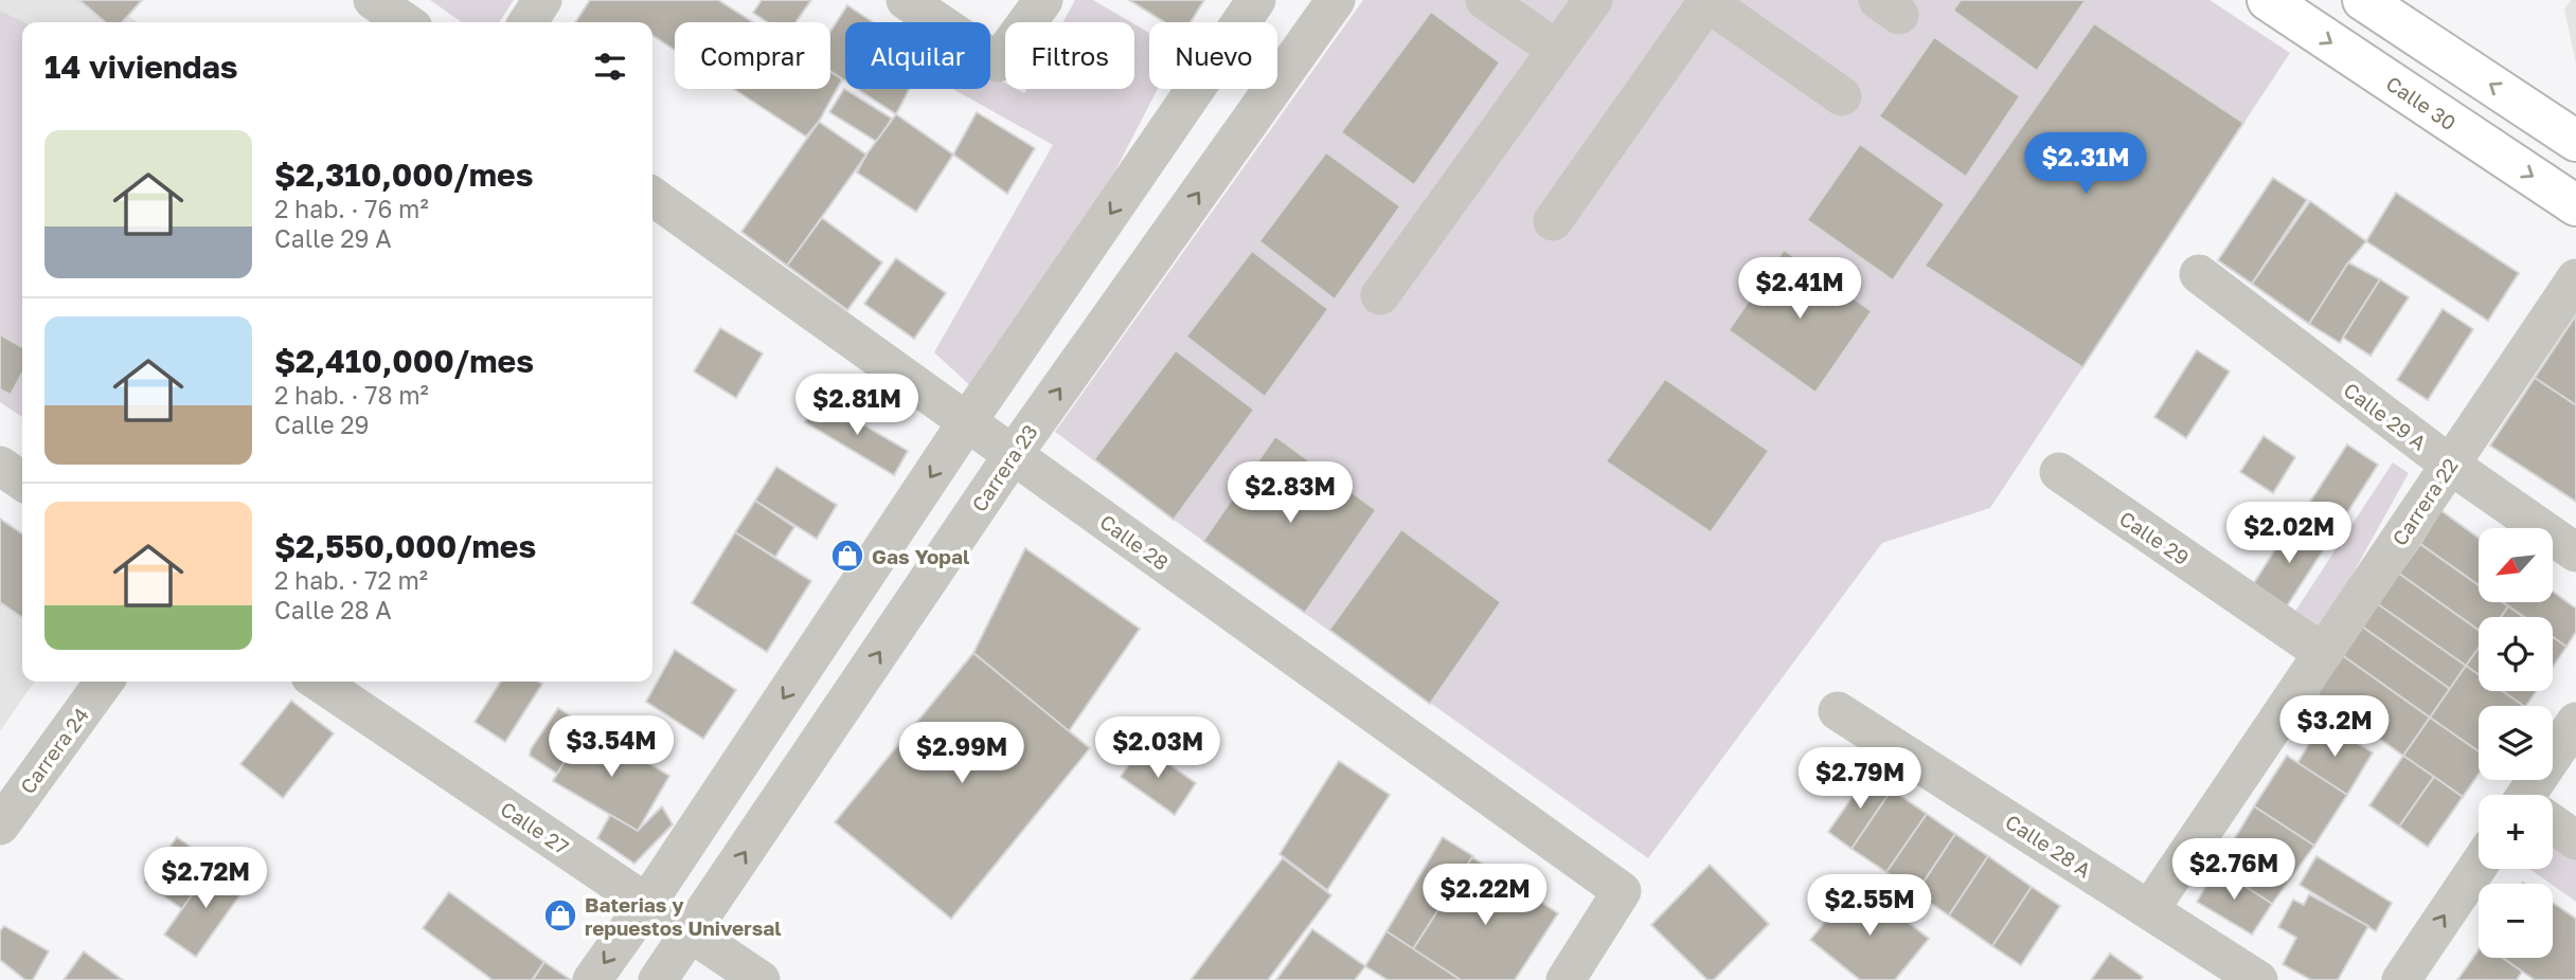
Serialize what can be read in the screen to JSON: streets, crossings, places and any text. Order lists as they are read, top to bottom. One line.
{"streets":{"main road":["Calle 30"],"street":["Calle 29 A","Carrera 23","Carrera 22","Calle 29","Calle 28","Carrera 24","Calle 27","Calle 28 A"]},"crossings":[["Calle 29 A","Carrera 22"],["Carrera 23","Calle 28"],["Carrera 23","Calle 27"],["Carrera 22","Calle 29"],["Carrera 22","Calle 28 A"]],"places":{"shop":["Gas Yopal","Baterias y repuestos Universal"]},"north":"bottom left","page":{"chip":["Comprar","Alquilar","Filtros","Nuevo"],"heading":"14 viviendas","list":[{"name":"$2,310,000/mes","note":"2 hab. · 76 m² · Calle 29 A"},{"name":"$2,410,000/mes","note":"2 hab. · 78 m² · Calle 29"},{"name":"$2,550,000/mes","note":"2 hab. · 72 m² · Calle 28 A"}],"price":["$2.31M","$2.41M","$2.81M","$2.83M","$2.02M","$3.2M","$3.54M","$2.03M","$2.99M","$2.79M","$2.76M","$2.72M","$2.22M","$2.55M"],"map_buttons":["+","−"]}}
